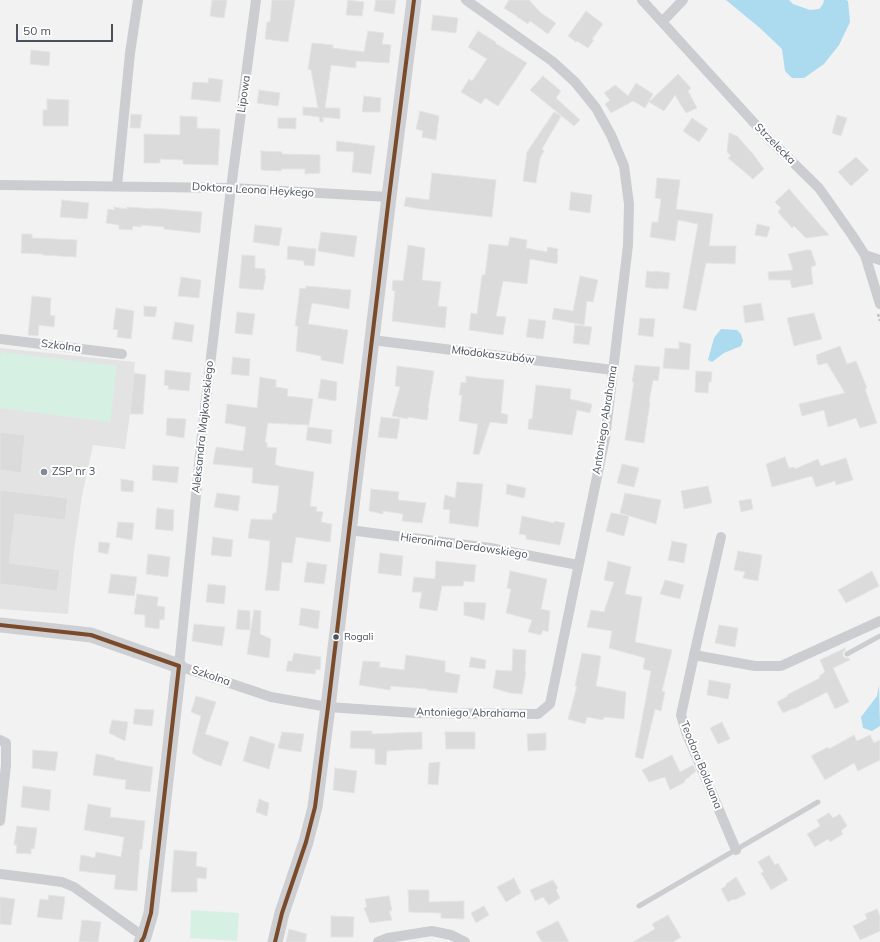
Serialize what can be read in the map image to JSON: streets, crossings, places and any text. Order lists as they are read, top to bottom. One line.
{"streets":{"street":["Lipowa","Strzelecka","Doktora Leona Heykego","Szkolna","Młodokaszubów","Antoniego Abrahama","Aleksandra Majkowskiego","Hieronima Derdowskiego","Teodora Bolduana"]},"crossings":[["Lipowa","Doktora Leona Heykego"],["Lipowa","Aleksandra Majkowskiego"],["Doktora Leona Heykego","Aleksandra Majkowskiego"],["Szkolna","Antoniego Abrahama"],["Szkolna","Aleksandra Majkowskiego"],["Młodokaszubów","Antoniego Abrahama"],["Antoniego Abrahama","Hieronima Derdowskiego"]],"places":["ZSP nr 3","Rogali"],"scale_bar":"50 m"}
